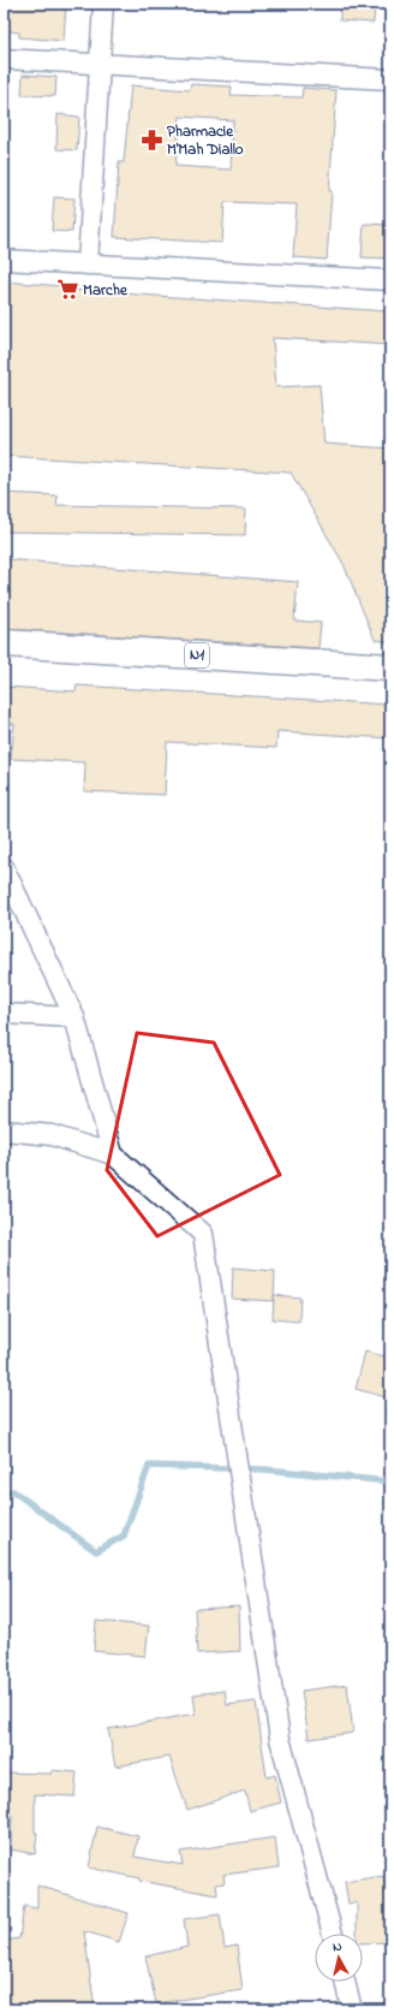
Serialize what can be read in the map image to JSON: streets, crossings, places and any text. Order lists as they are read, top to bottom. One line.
{"streets":{"highway":["N1"]},"places":{"pharmacy":["Pharmacie M'Mah Diallo"],"supermarket":["Marche"]},"north":"top"}
